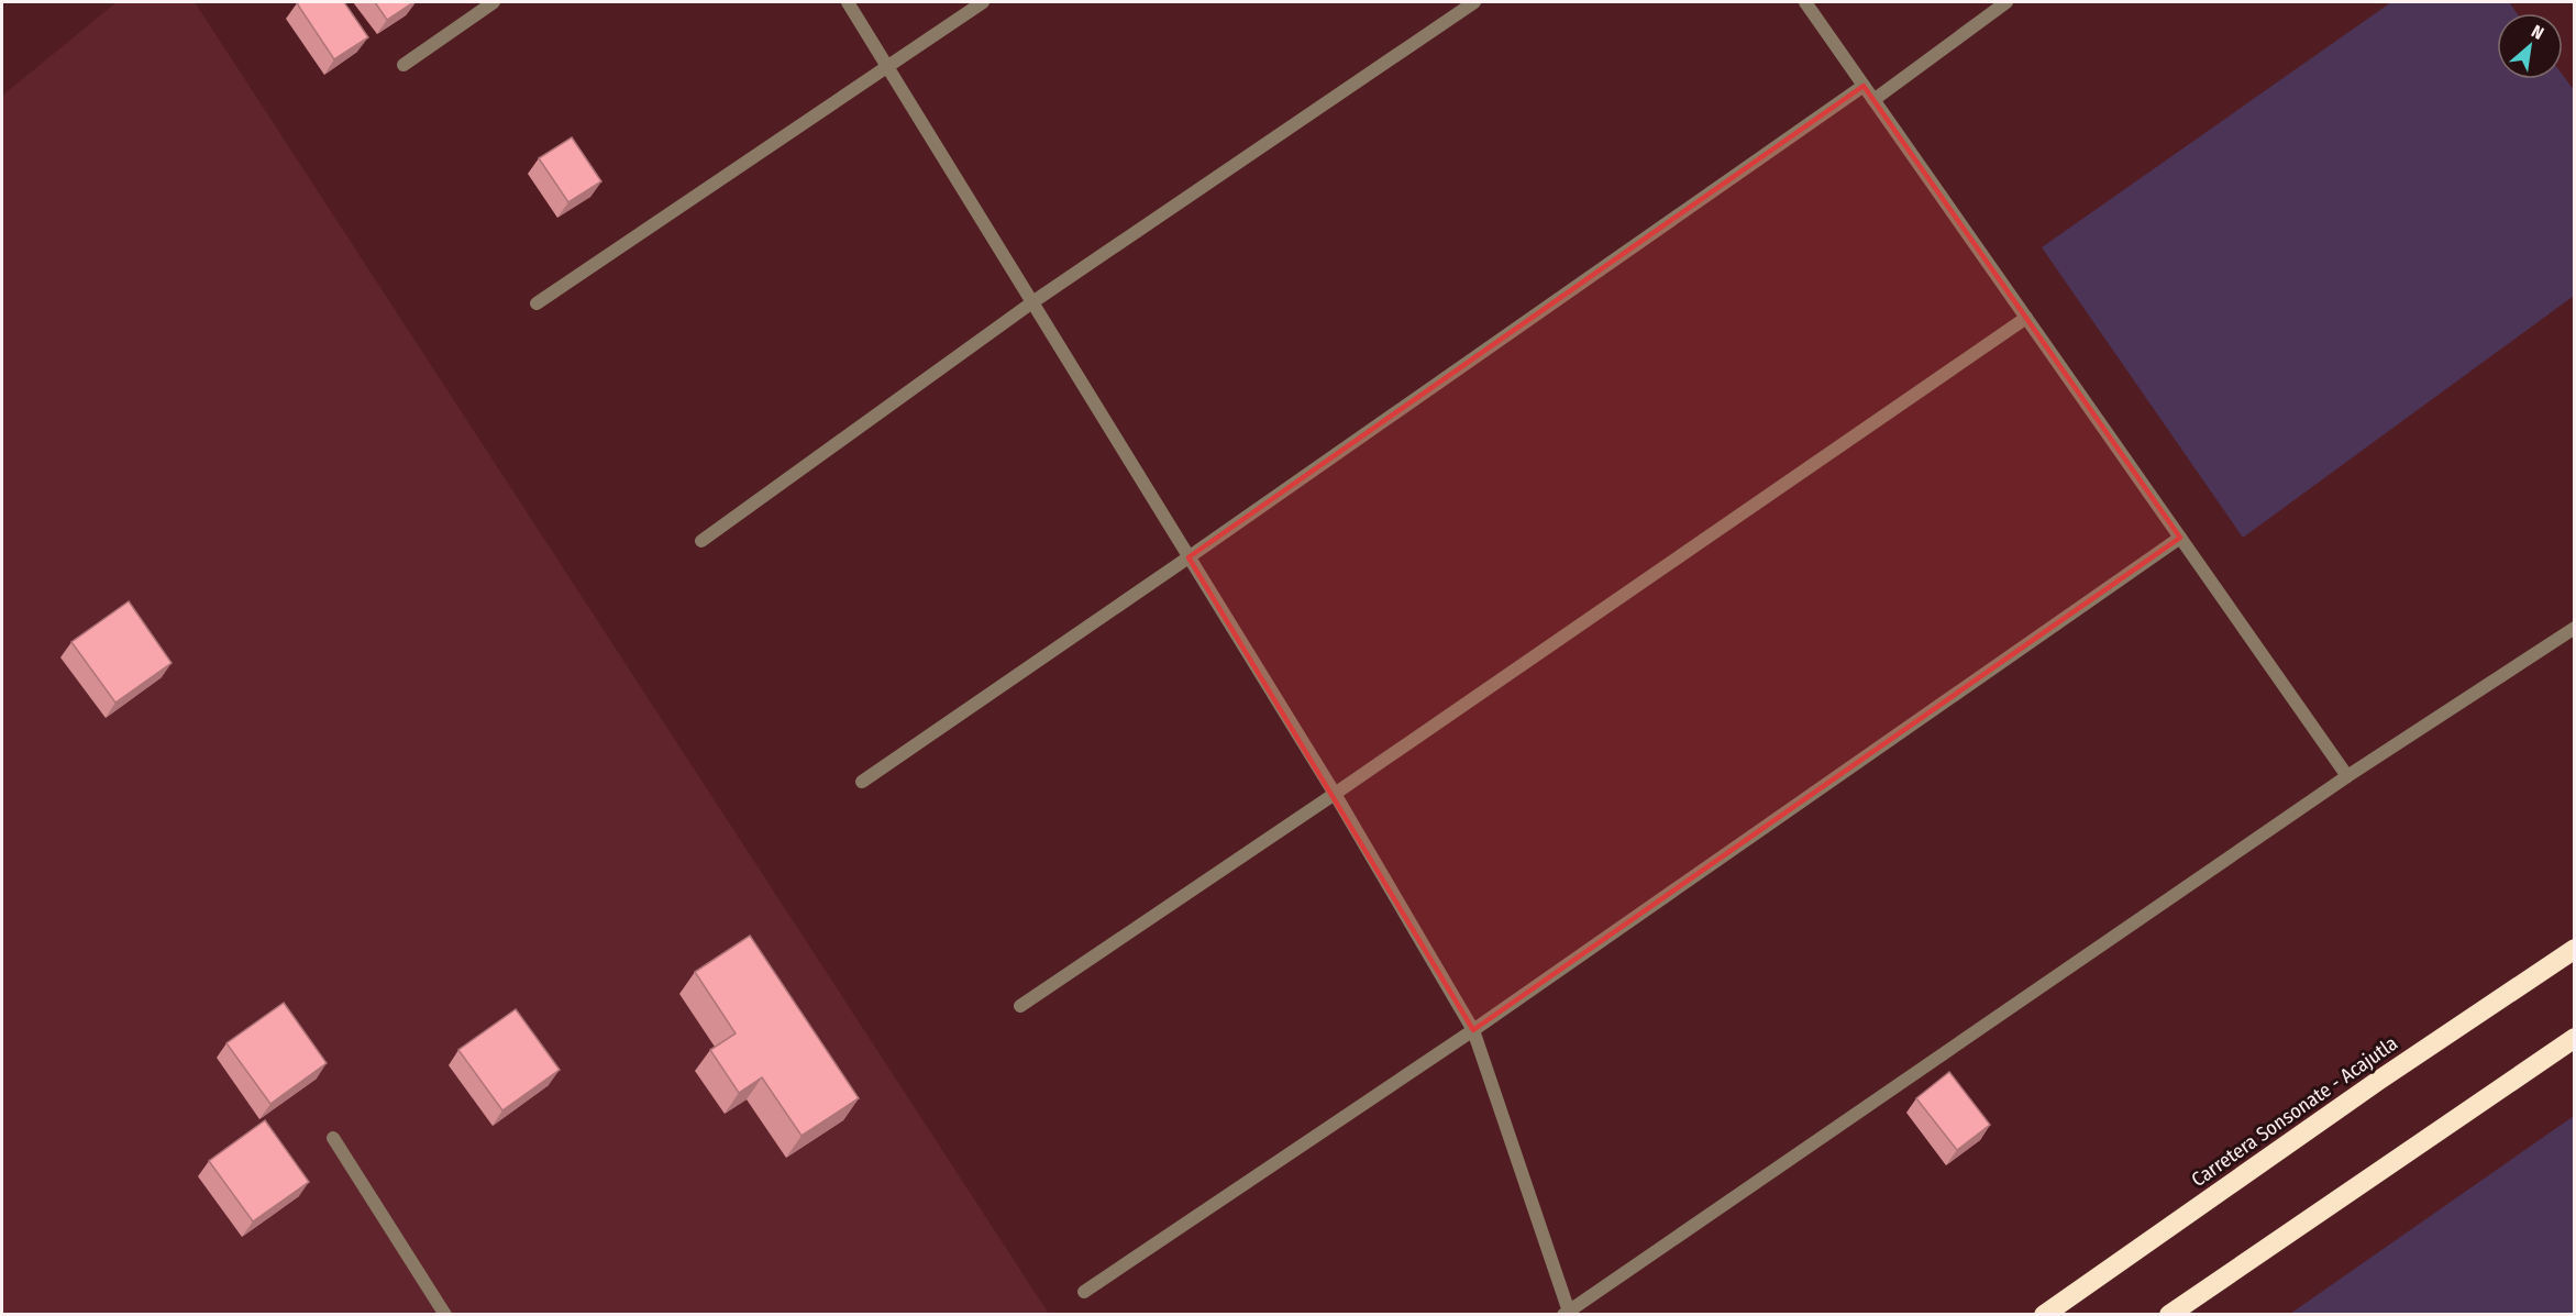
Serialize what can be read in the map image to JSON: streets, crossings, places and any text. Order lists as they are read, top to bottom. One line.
{"streets":{"highway":["Carretera Sonsonate - Acajutla"]},"north":"top right"}
